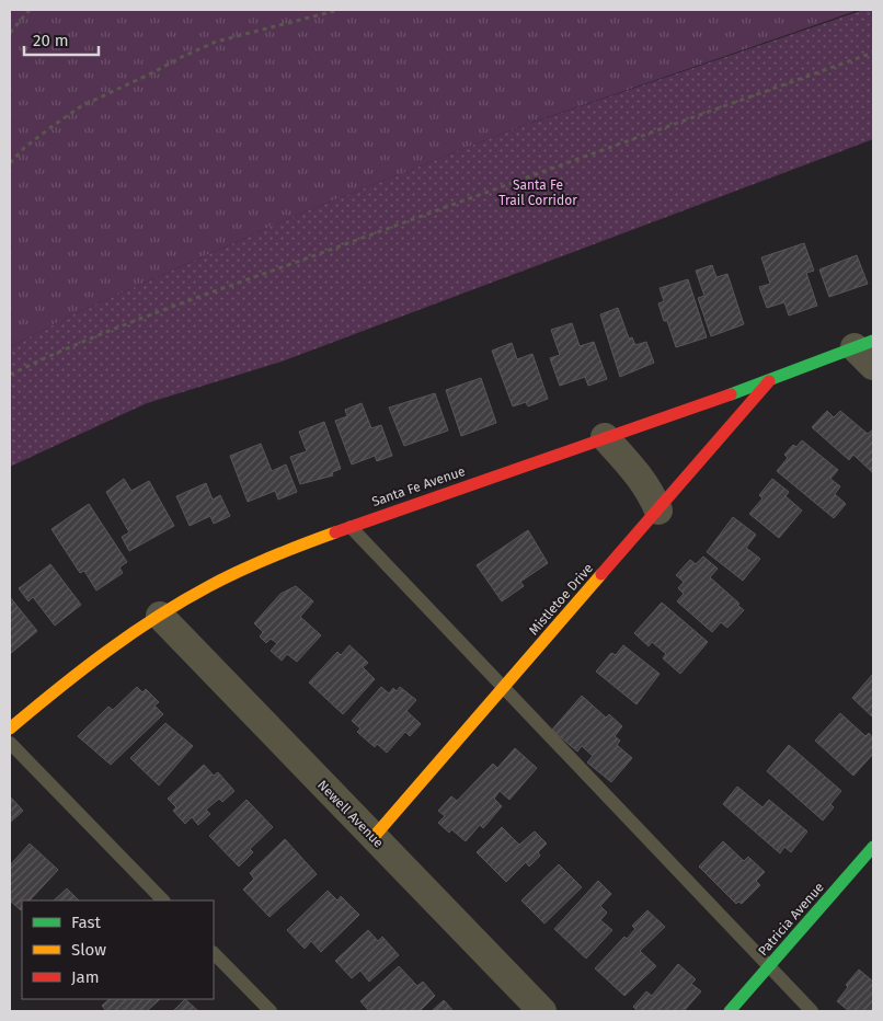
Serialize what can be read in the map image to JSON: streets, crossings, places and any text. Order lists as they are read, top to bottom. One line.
{"streets":{"street":["Santa Fe Avenue","Mistletoe Drive","Newell Avenue","Patricia Avenue"]},"crossings":[["Santa Fe Avenue","Mistletoe Drive"],["Santa Fe Avenue","Newell Avenue"],["Mistletoe Drive","Newell Avenue"]],"parks":["Santa Fe Trail Corridor"],"legend":["Fast","Slow","Jam"],"scale_bar":"20 m"}
